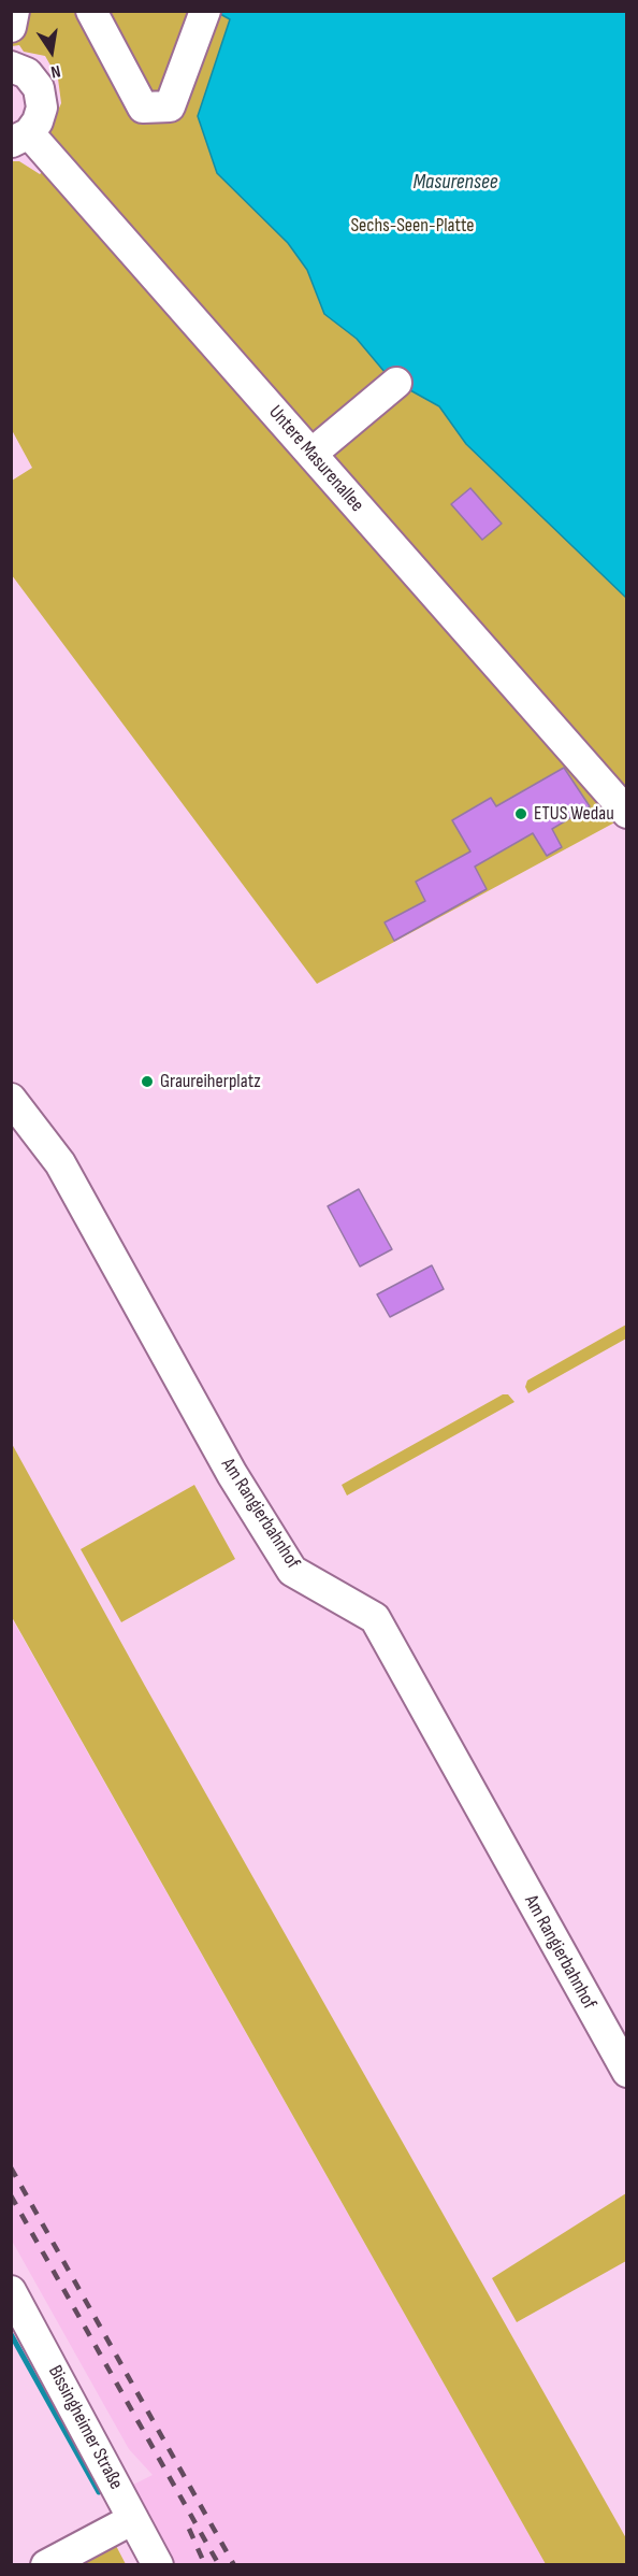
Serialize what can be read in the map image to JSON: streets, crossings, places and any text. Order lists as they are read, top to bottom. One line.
{"streets":{"street":["Untere Masurenallee","Am Rangierbahnhof","Bissingheimer Straße"]},"water":["Masurensee"],"parks":["Sechs-Seen-Platte"],"places":["ETUS Wedau","Graureiherplatz"],"north":"bottom"}
